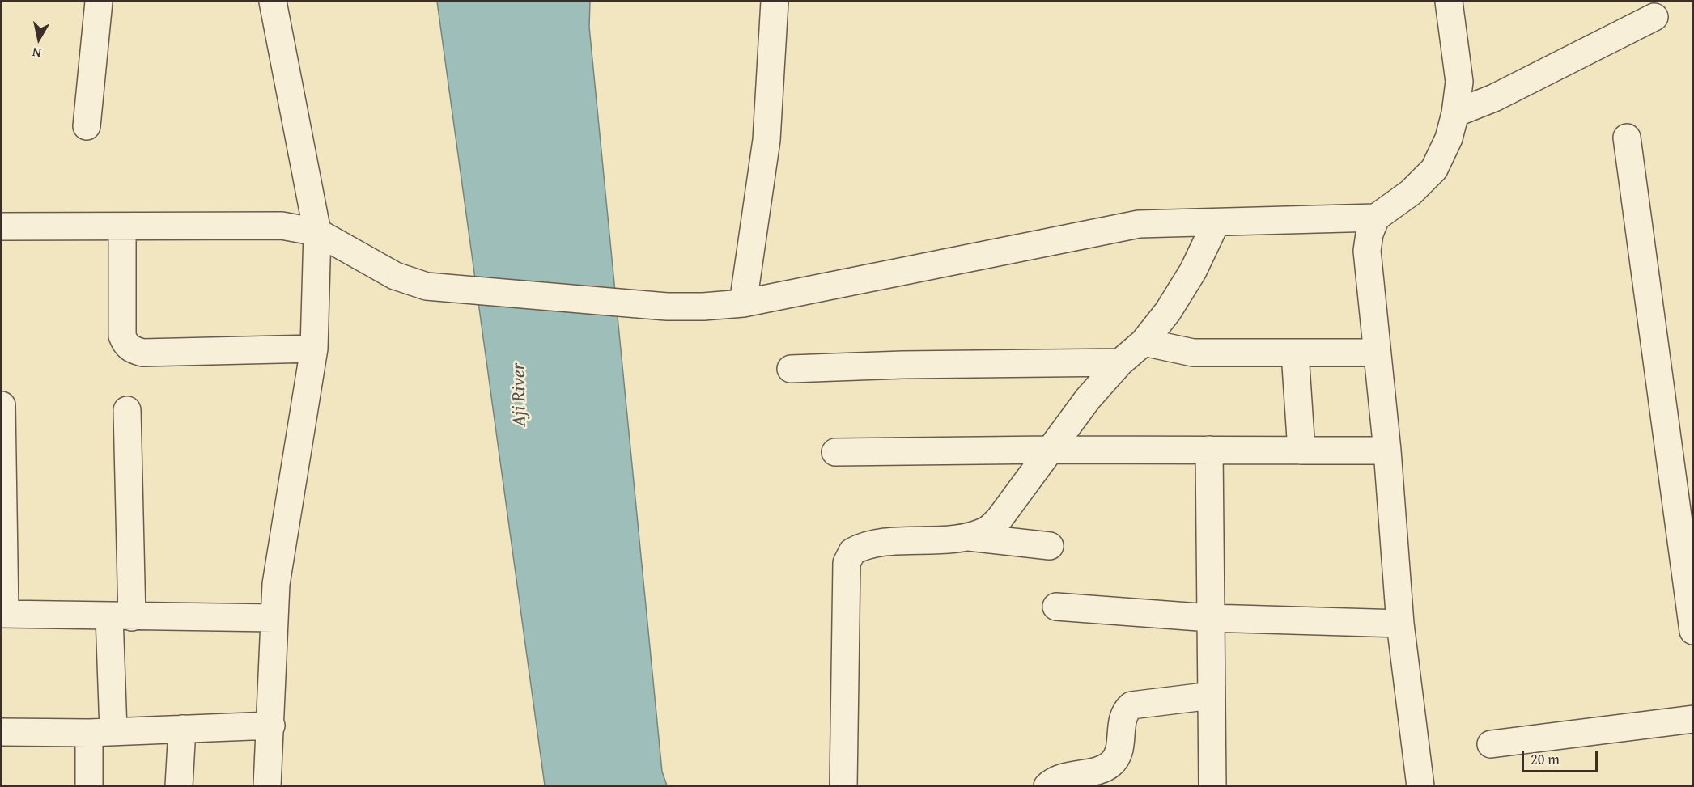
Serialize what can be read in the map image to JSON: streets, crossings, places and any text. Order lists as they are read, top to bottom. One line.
{"water":["Aji River"],"scale_bar":"20 m","north":"bottom"}
